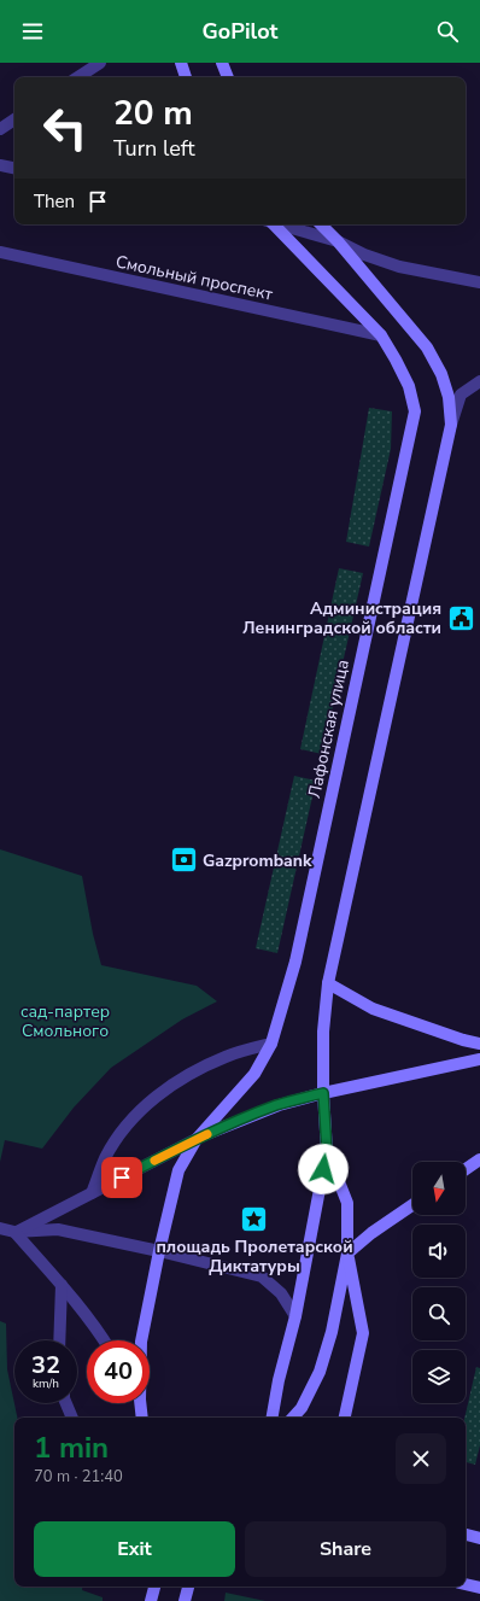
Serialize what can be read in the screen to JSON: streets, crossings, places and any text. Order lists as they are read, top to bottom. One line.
{"streets":{"street":["Смольный проспект","Лафонская улица"]},"crossings":[["Смольный проспект","Лафонская улица"]],"parks":["сад-партер Смольного"],"places":{"public building":["Администрация Ленинградской области"],"bank":["Gazprombank"],"place":["площадь Пролетарской Диктатуры"]},"north":"bottom","page":{"header":"GoPilot","turn":["20 m","Turn left"],"then":"Then","speed":"32 km/h","limit":"40","heading":["1 min","70 m · 21:40"],"buttons":["Exit","Share"]}}
